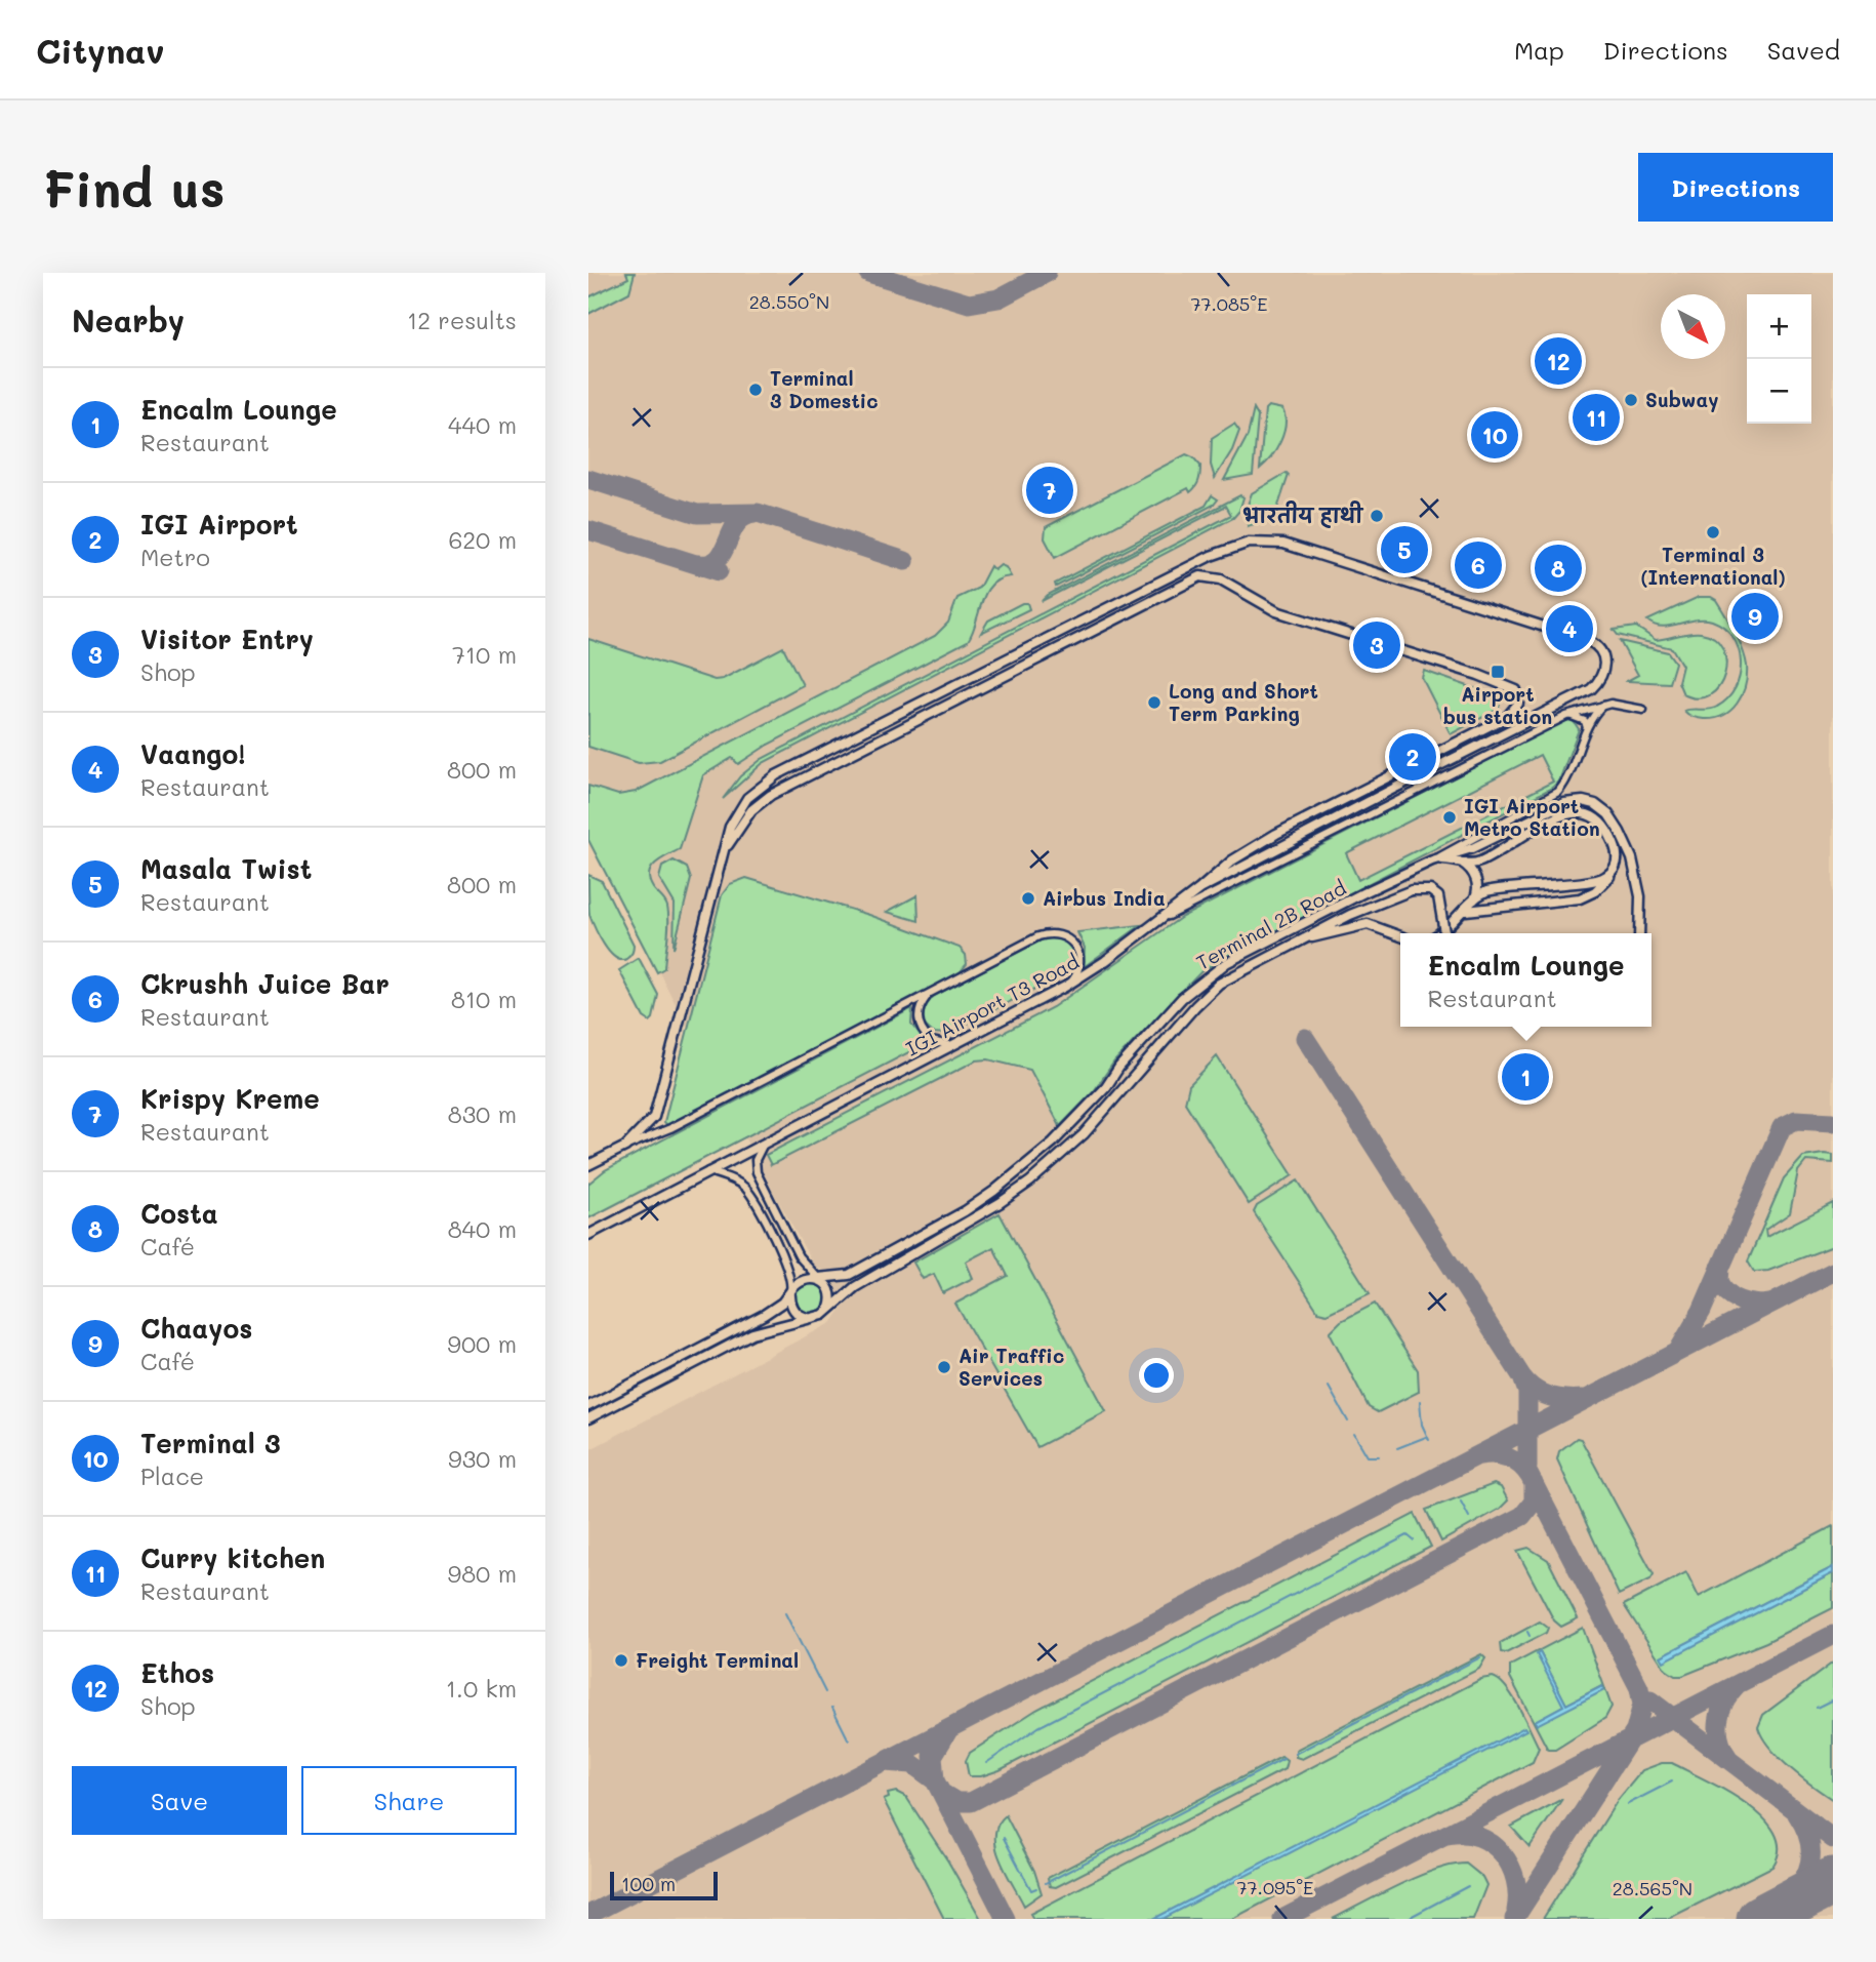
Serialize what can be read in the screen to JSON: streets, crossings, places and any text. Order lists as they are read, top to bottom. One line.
{"streets":{"main road":["Terminal 2B Road","IGI Airport T3 Road"]},"places":{"other":["Terminal 3 Domestic","Subway","भारतीय हाथी","Terminal 3 (International)","Long and Short Term Parking","IGI Airport Metro Station","Airbus India","Air Traffic Services","Freight Terminal"],"transit":["Airport bus station"]},"scale_bar":"100 m","north":"bottom right","page":{"header":"Citynav","nav":["Map","Directions","Saved"],"buttons":["Directions",["Save","Share"]],"title":"Find us","heading":["Nearby","12 results"],"map_buttons":["+","−"],"pins":["12","11","10","7","5","6","8","9","4","3","2","1"],"list":[{"mark":"1","name":"Encalm Lounge","note":"Restaurant","value":"440 m"},{"mark":"2","name":"IGI Airport","note":"Metro","value":"620 m"},{"mark":"3","name":"Visitor Entry","note":"Shop","value":"710 m"},{"mark":"4","name":"Vaango!","note":"Restaurant","value":"800 m"},{"mark":"5","name":"Masala Twist","note":"Restaurant","value":"800 m"},{"mark":"6","name":"Ckrushh Juice Bar","note":"Restaurant","value":"810 m"},{"mark":"7","name":"Krispy Kreme","note":"Restaurant","value":"830 m"},{"mark":"8","name":"Costa","note":"Café","value":"840 m"},{"mark":"9","name":"Chaayos","note":"Café","value":"900 m"},{"mark":"10","name":"Terminal 3","note":"Place","value":"930 m"},{"mark":"11","name":"Curry kitchen","note":"Restaurant","value":"980 m"},{"mark":"12","name":"Ethos","note":"Shop","value":"1.0 km"}],"popup":["Encalm Lounge","Restaurant"],"scale":"100 m"},"coordinates":["28.550°N","77.085°E","77.095°E","28.565°N"]}
